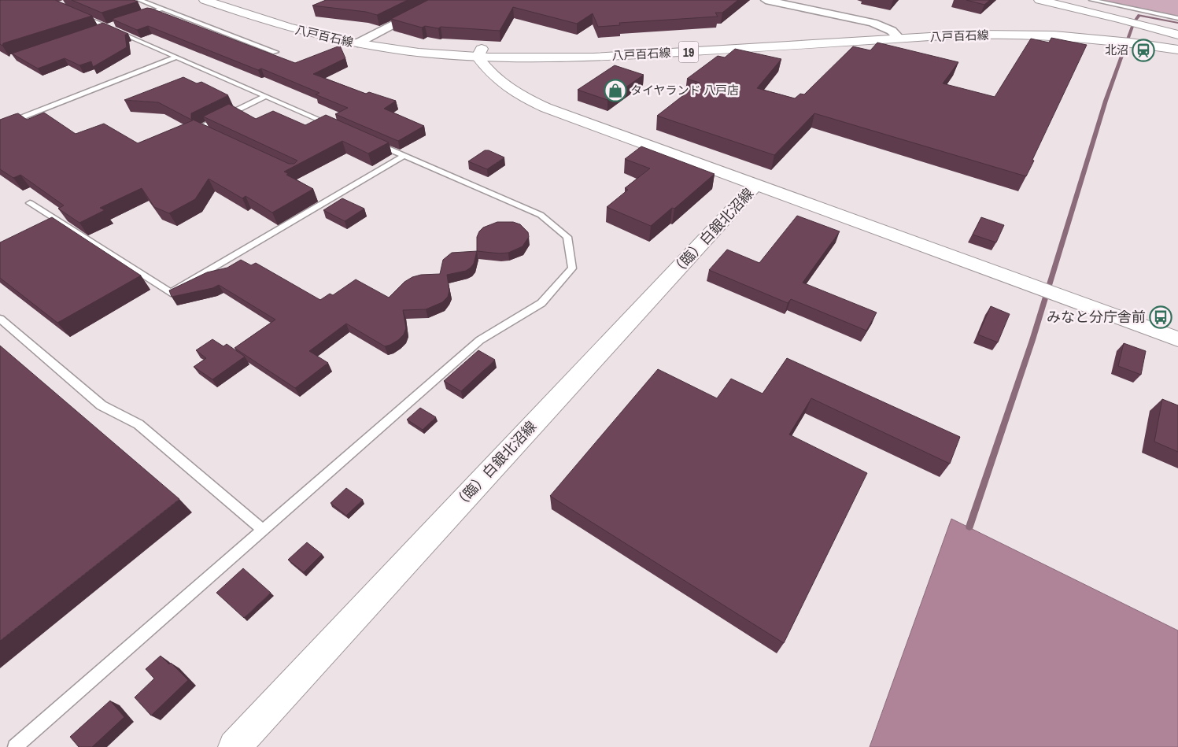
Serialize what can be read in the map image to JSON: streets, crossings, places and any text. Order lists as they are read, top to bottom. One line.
{"streets":{"main road":["八戸百石線","19","（臨）白銀北沼線"]},"places":{"station":["北沼"],"shop":["タイヤランド 八戸店"],"bus stop":["みなと分庁舎前"]}}
